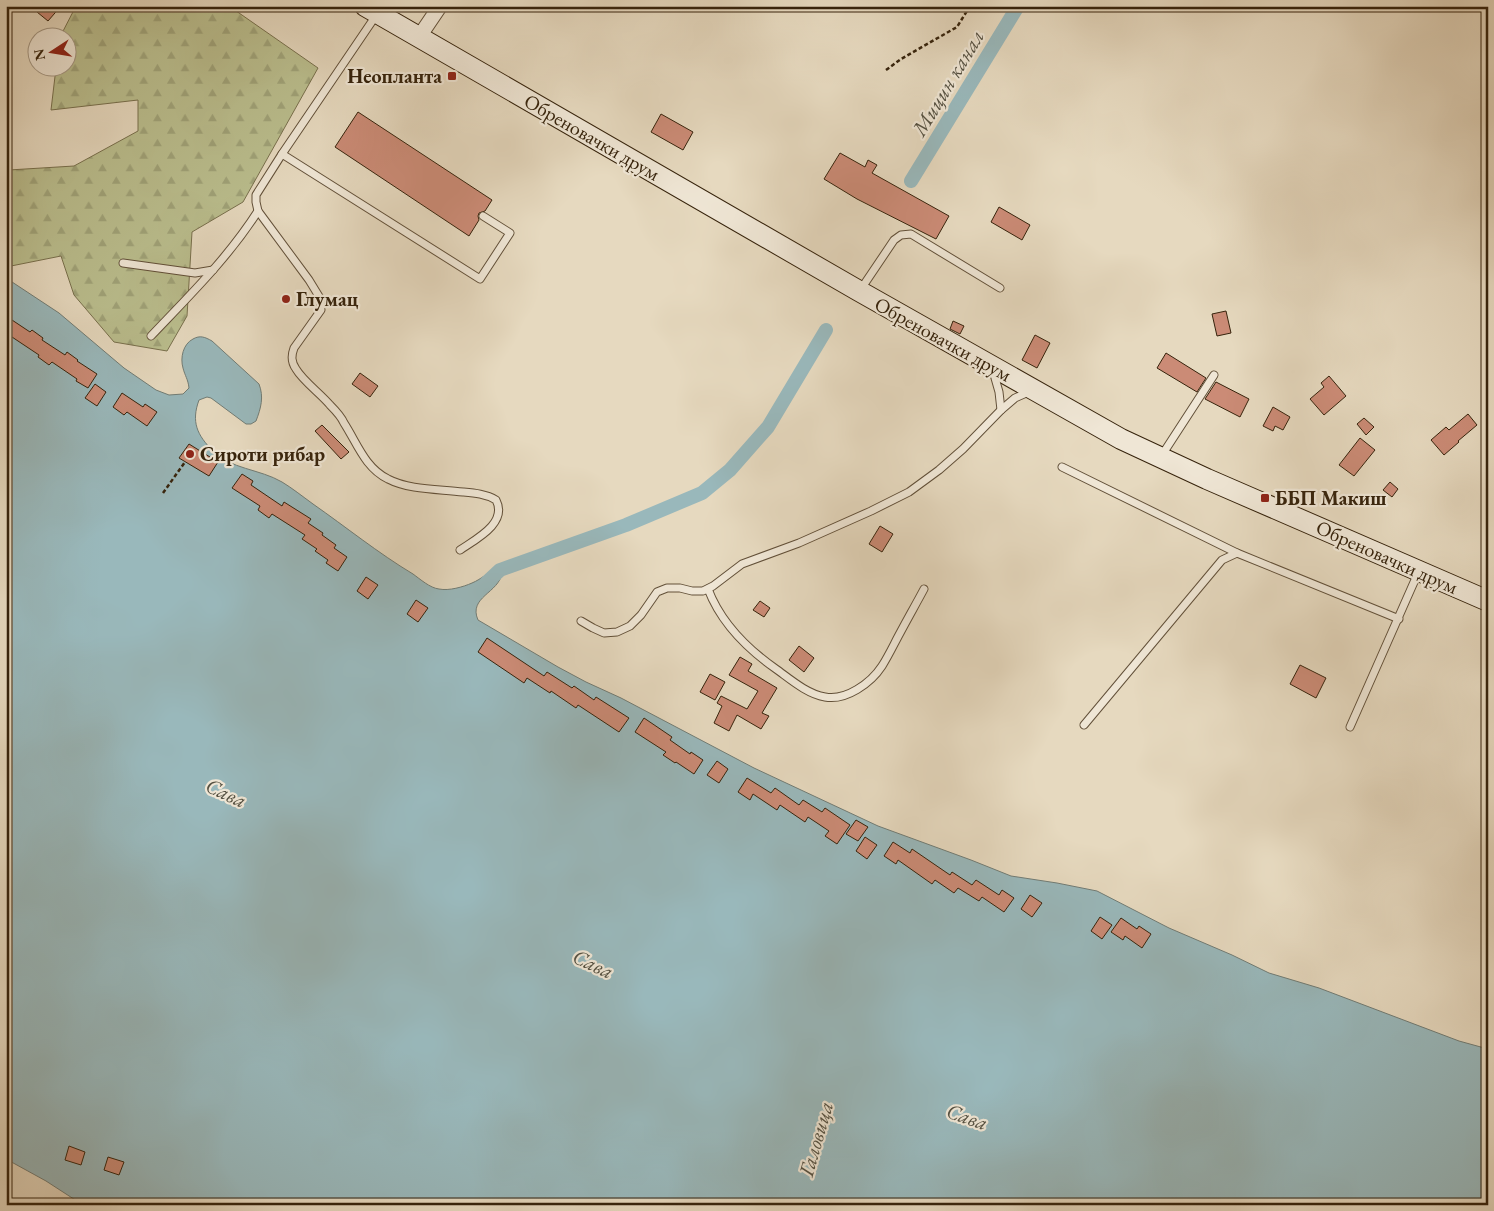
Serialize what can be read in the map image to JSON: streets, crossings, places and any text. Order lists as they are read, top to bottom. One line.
{"streets":{"street":["Обреновачки друм"]},"water":["Мицин канал","Сава","Галовица"],"places":{"transit":["Неопланта","ББП Макиш"],"other":["Глумац","Сироти рибар"]},"north":"left"}
